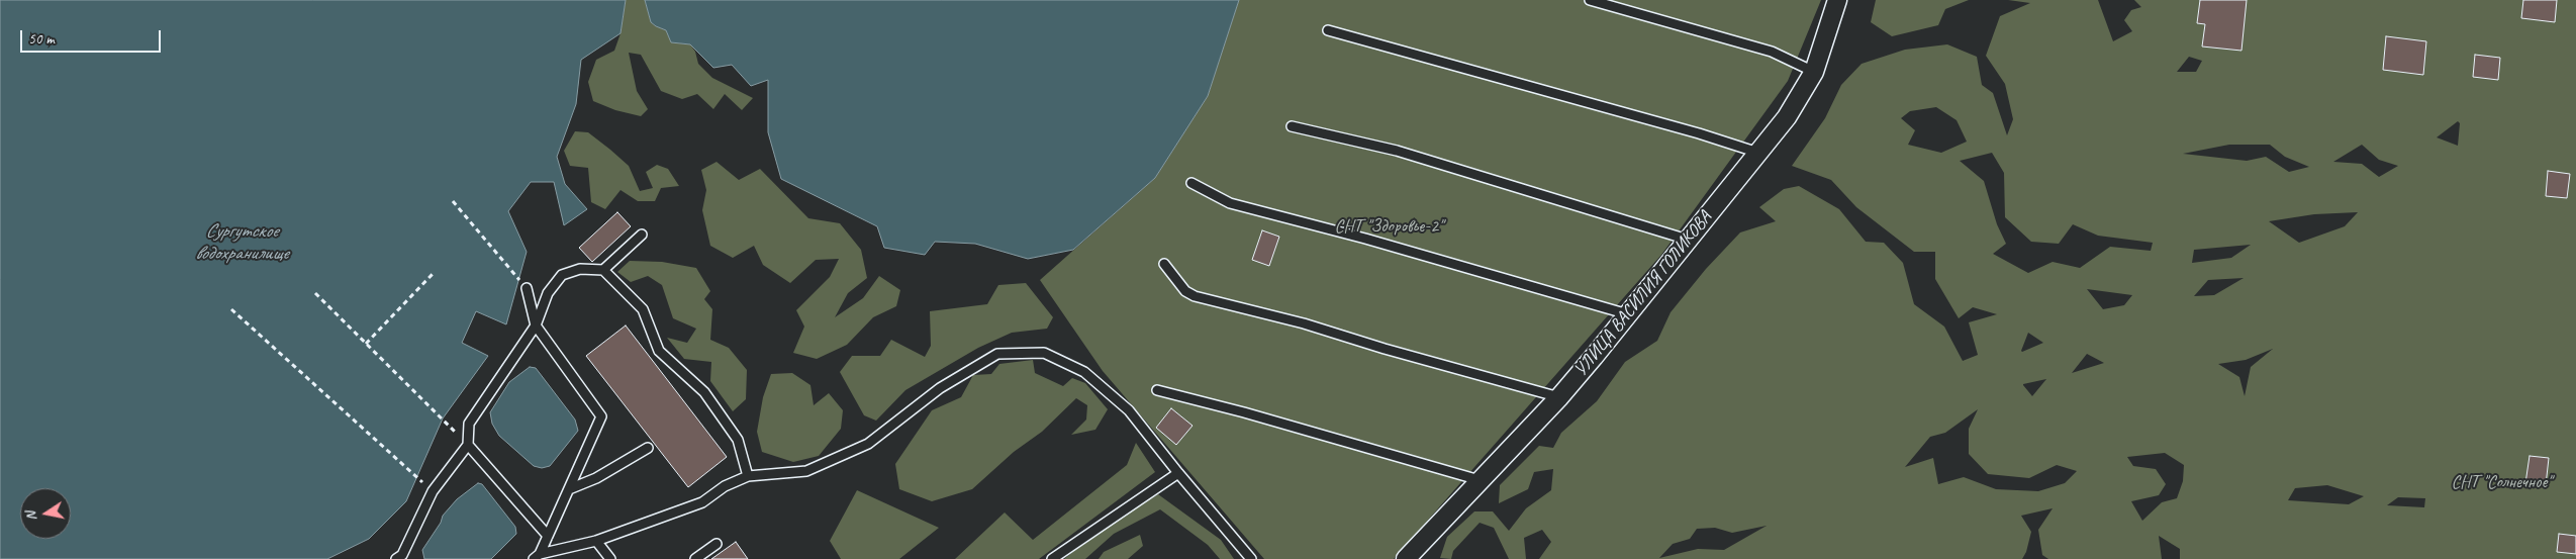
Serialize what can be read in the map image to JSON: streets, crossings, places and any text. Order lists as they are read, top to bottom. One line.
{"streets":{"street":["УЛИЦА ВАСИЛИЯ ГОЛИКОВА"]},"water":["Сургутское водохранилище"],"parks":["СНТ \"Здоровье-2\"","СНТ \"Солнечное\""],"scale_bar":"50 m","north":"left"}
